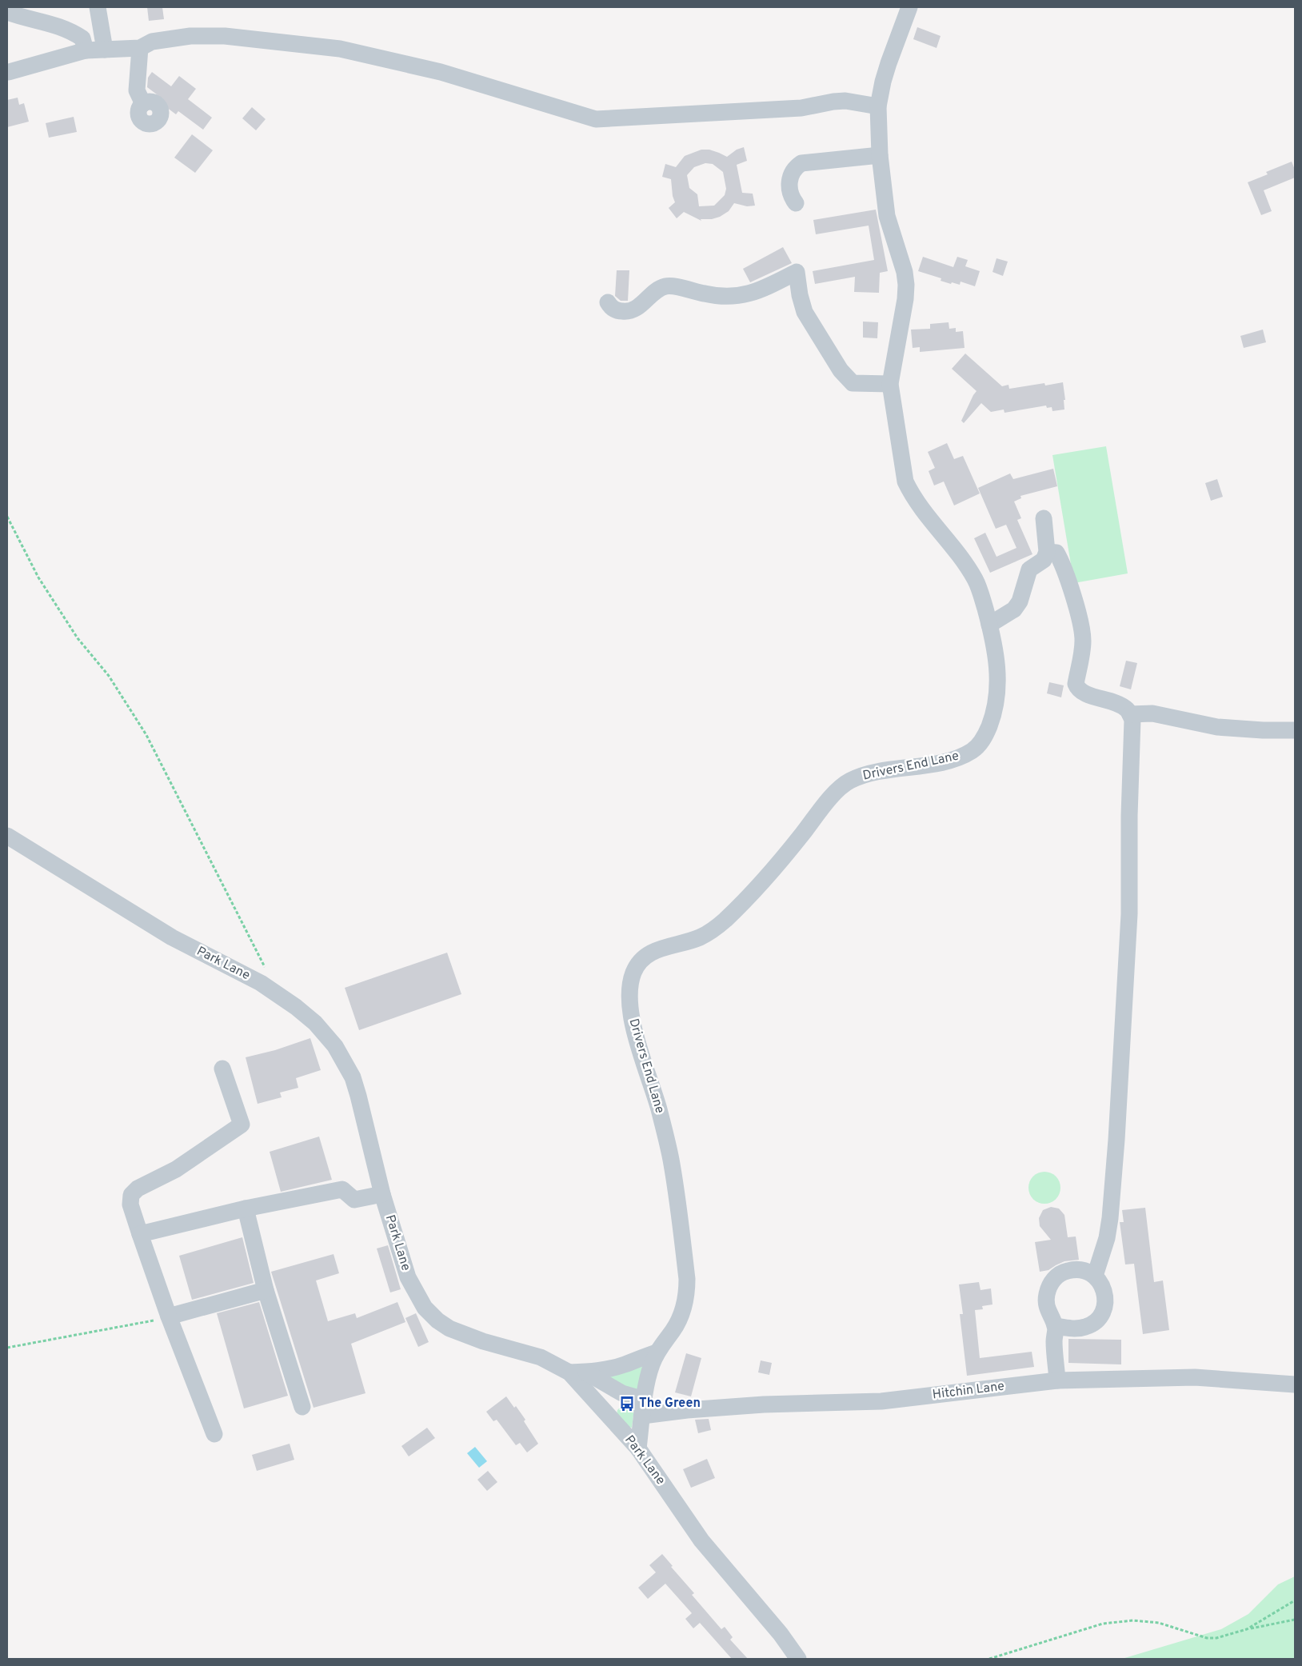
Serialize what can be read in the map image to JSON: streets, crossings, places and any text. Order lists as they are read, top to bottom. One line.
{"streets":{"street":["Drivers End Lane","Park Lane","Hitchin Lane"]},"crossings":[["Drivers End Lane","Park Lane"],["Drivers End Lane","Hitchin Lane"]],"places":{"bus stop":["The Green"]}}
